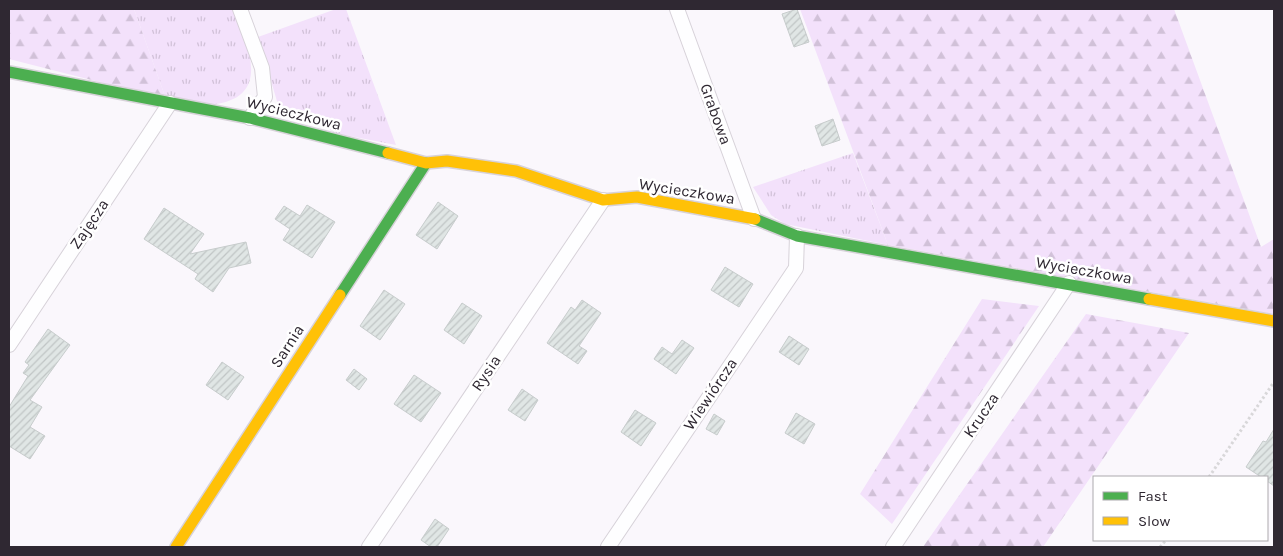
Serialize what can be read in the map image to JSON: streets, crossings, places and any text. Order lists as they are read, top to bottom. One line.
{"streets":{"street":["Wycieczkowa","Grabowa","Zajęcza","Sarnia","Rysia","Wiewiórcza","Krucza"]},"crossings":[["Wycieczkowa","Grabowa"],["Wycieczkowa","Zajęcza"],["Wycieczkowa","Sarnia"],["Wycieczkowa","Rysia"],["Wycieczkowa","Wiewiórcza"],["Wycieczkowa","Krucza"]],"legend":["Fast","Slow"]}
